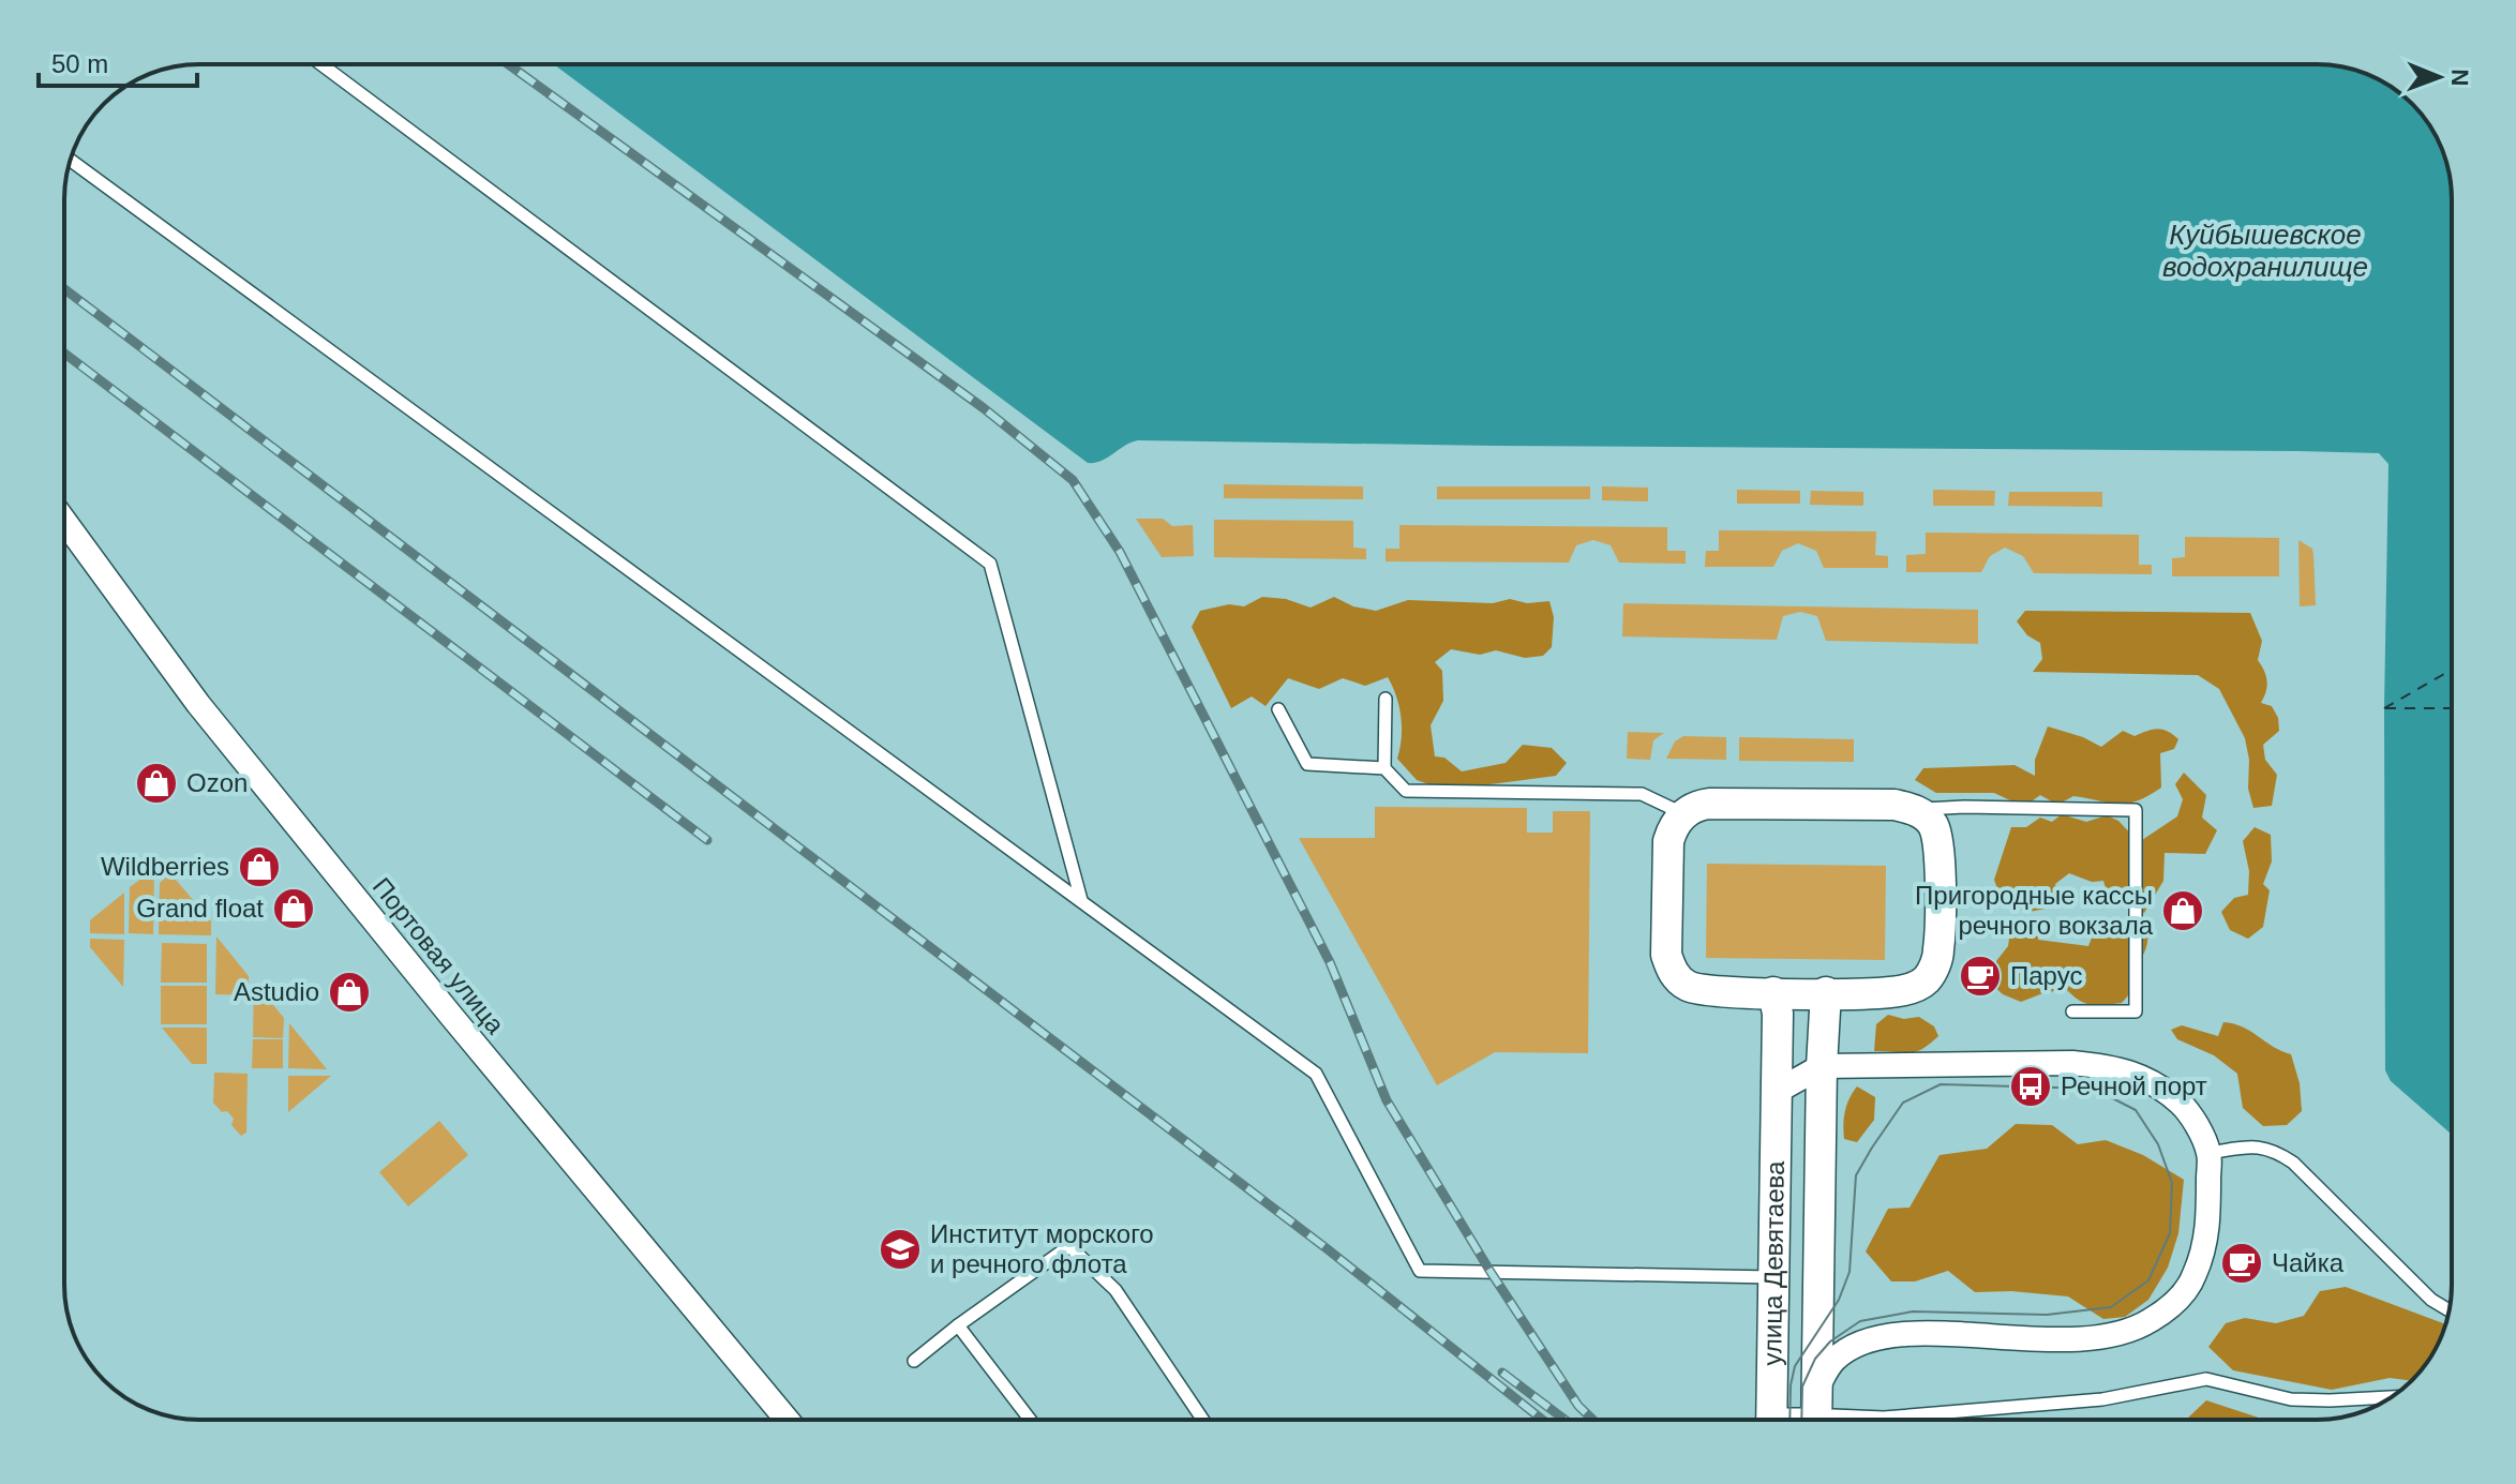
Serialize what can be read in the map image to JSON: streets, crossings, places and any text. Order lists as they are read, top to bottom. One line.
{"streets":{"street":["Портовая улица","улица Девятаева"]},"water":["Куйбышевское водохранилище"],"places":{"shop":["Ozon","Wildberries","Grand float","Пригородные кассы речного вокзала","Astudio"],"cafe":["Парус","Чайка"],"bus stop":["Речной порт"],"school or university":["Институт морского и речного флота"]},"scale_bar":"50 m","north":"right"}
